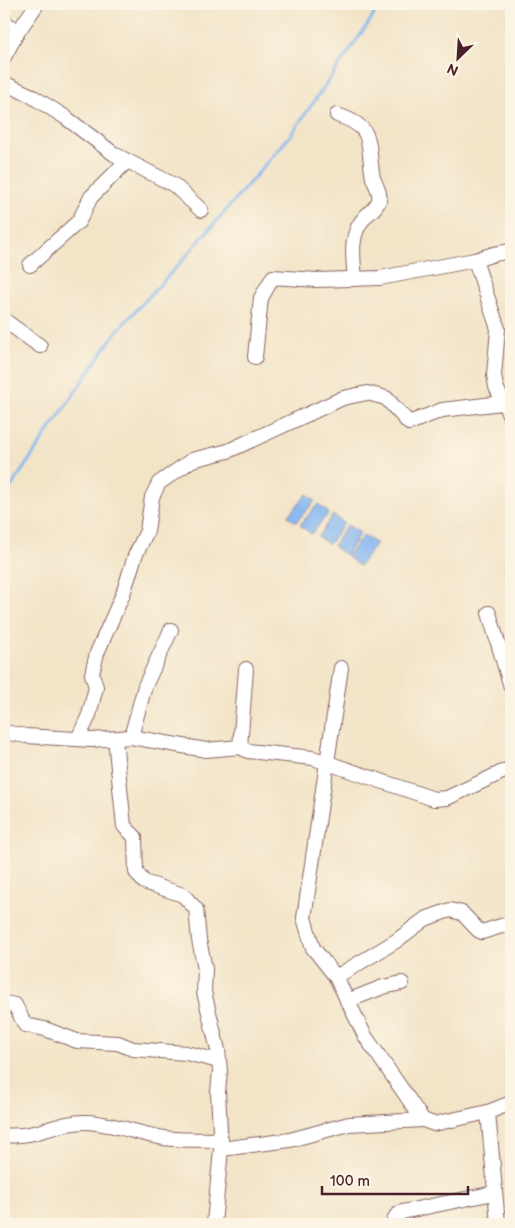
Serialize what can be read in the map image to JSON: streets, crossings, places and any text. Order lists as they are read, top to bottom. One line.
{"scale_bar":"100 m","north":"bottom left"}
